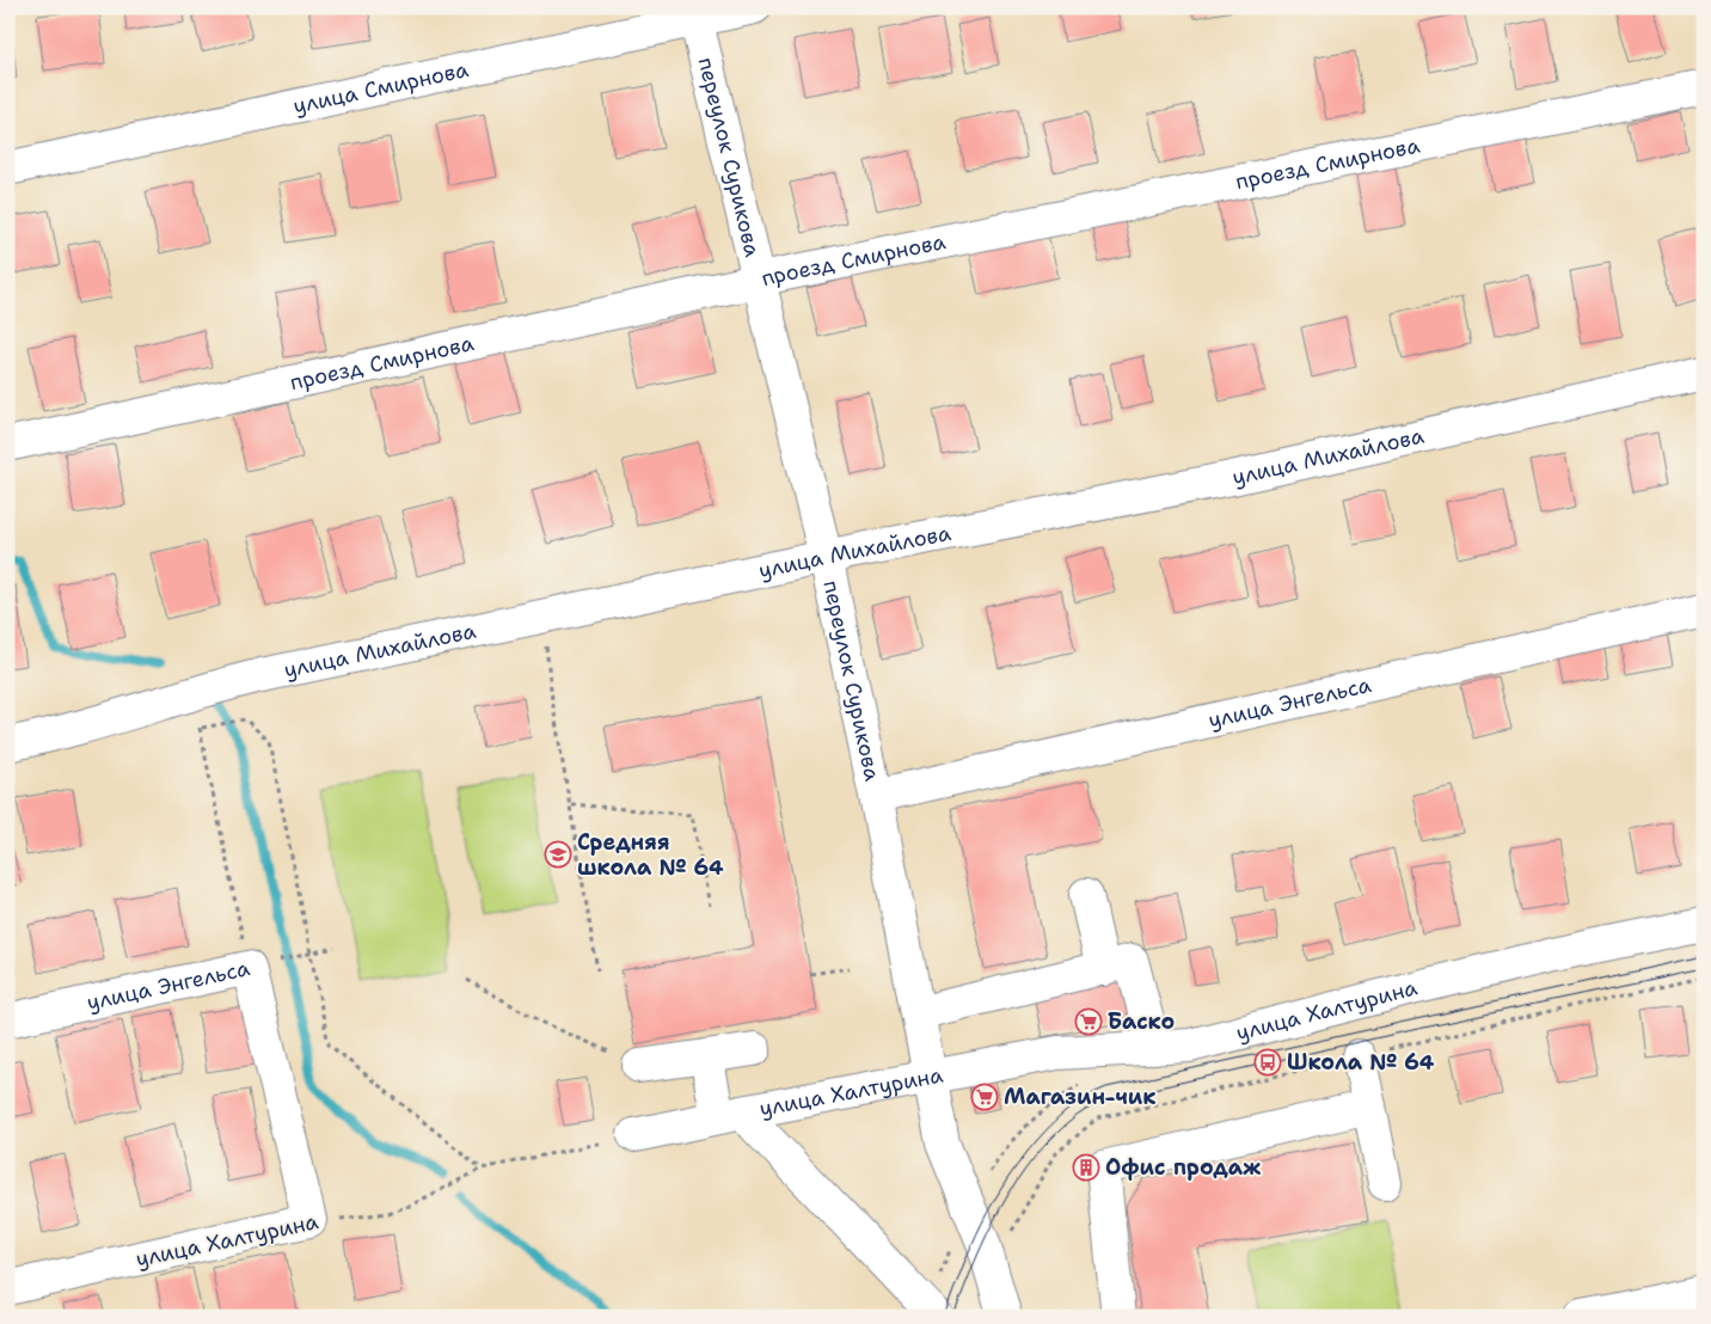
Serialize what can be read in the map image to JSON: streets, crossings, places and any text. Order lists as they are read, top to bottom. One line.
{"streets":{"street":["улица Смирнова","переулок Сурикова","проезд Смирнова","улица Михайлова","улица Энгельса","улица Халтурина"]},"crossings":[["улица Смирнова","переулок Сурикова"],["переулок Сурикова","проезд Смирнова"],["переулок Сурикова","улица Михайлова"],["переулок Сурикова","улица Энгельса"],["переулок Сурикова","улица Халтурина"],["улица Энгельса","улица Халтурина"]],"places":{"school or university":["Средняя школа № 64"],"supermarket":["Баско","Магазин-чик"],"bus stop":["Школа № 64"],"building":["Офис продаж"]}}
